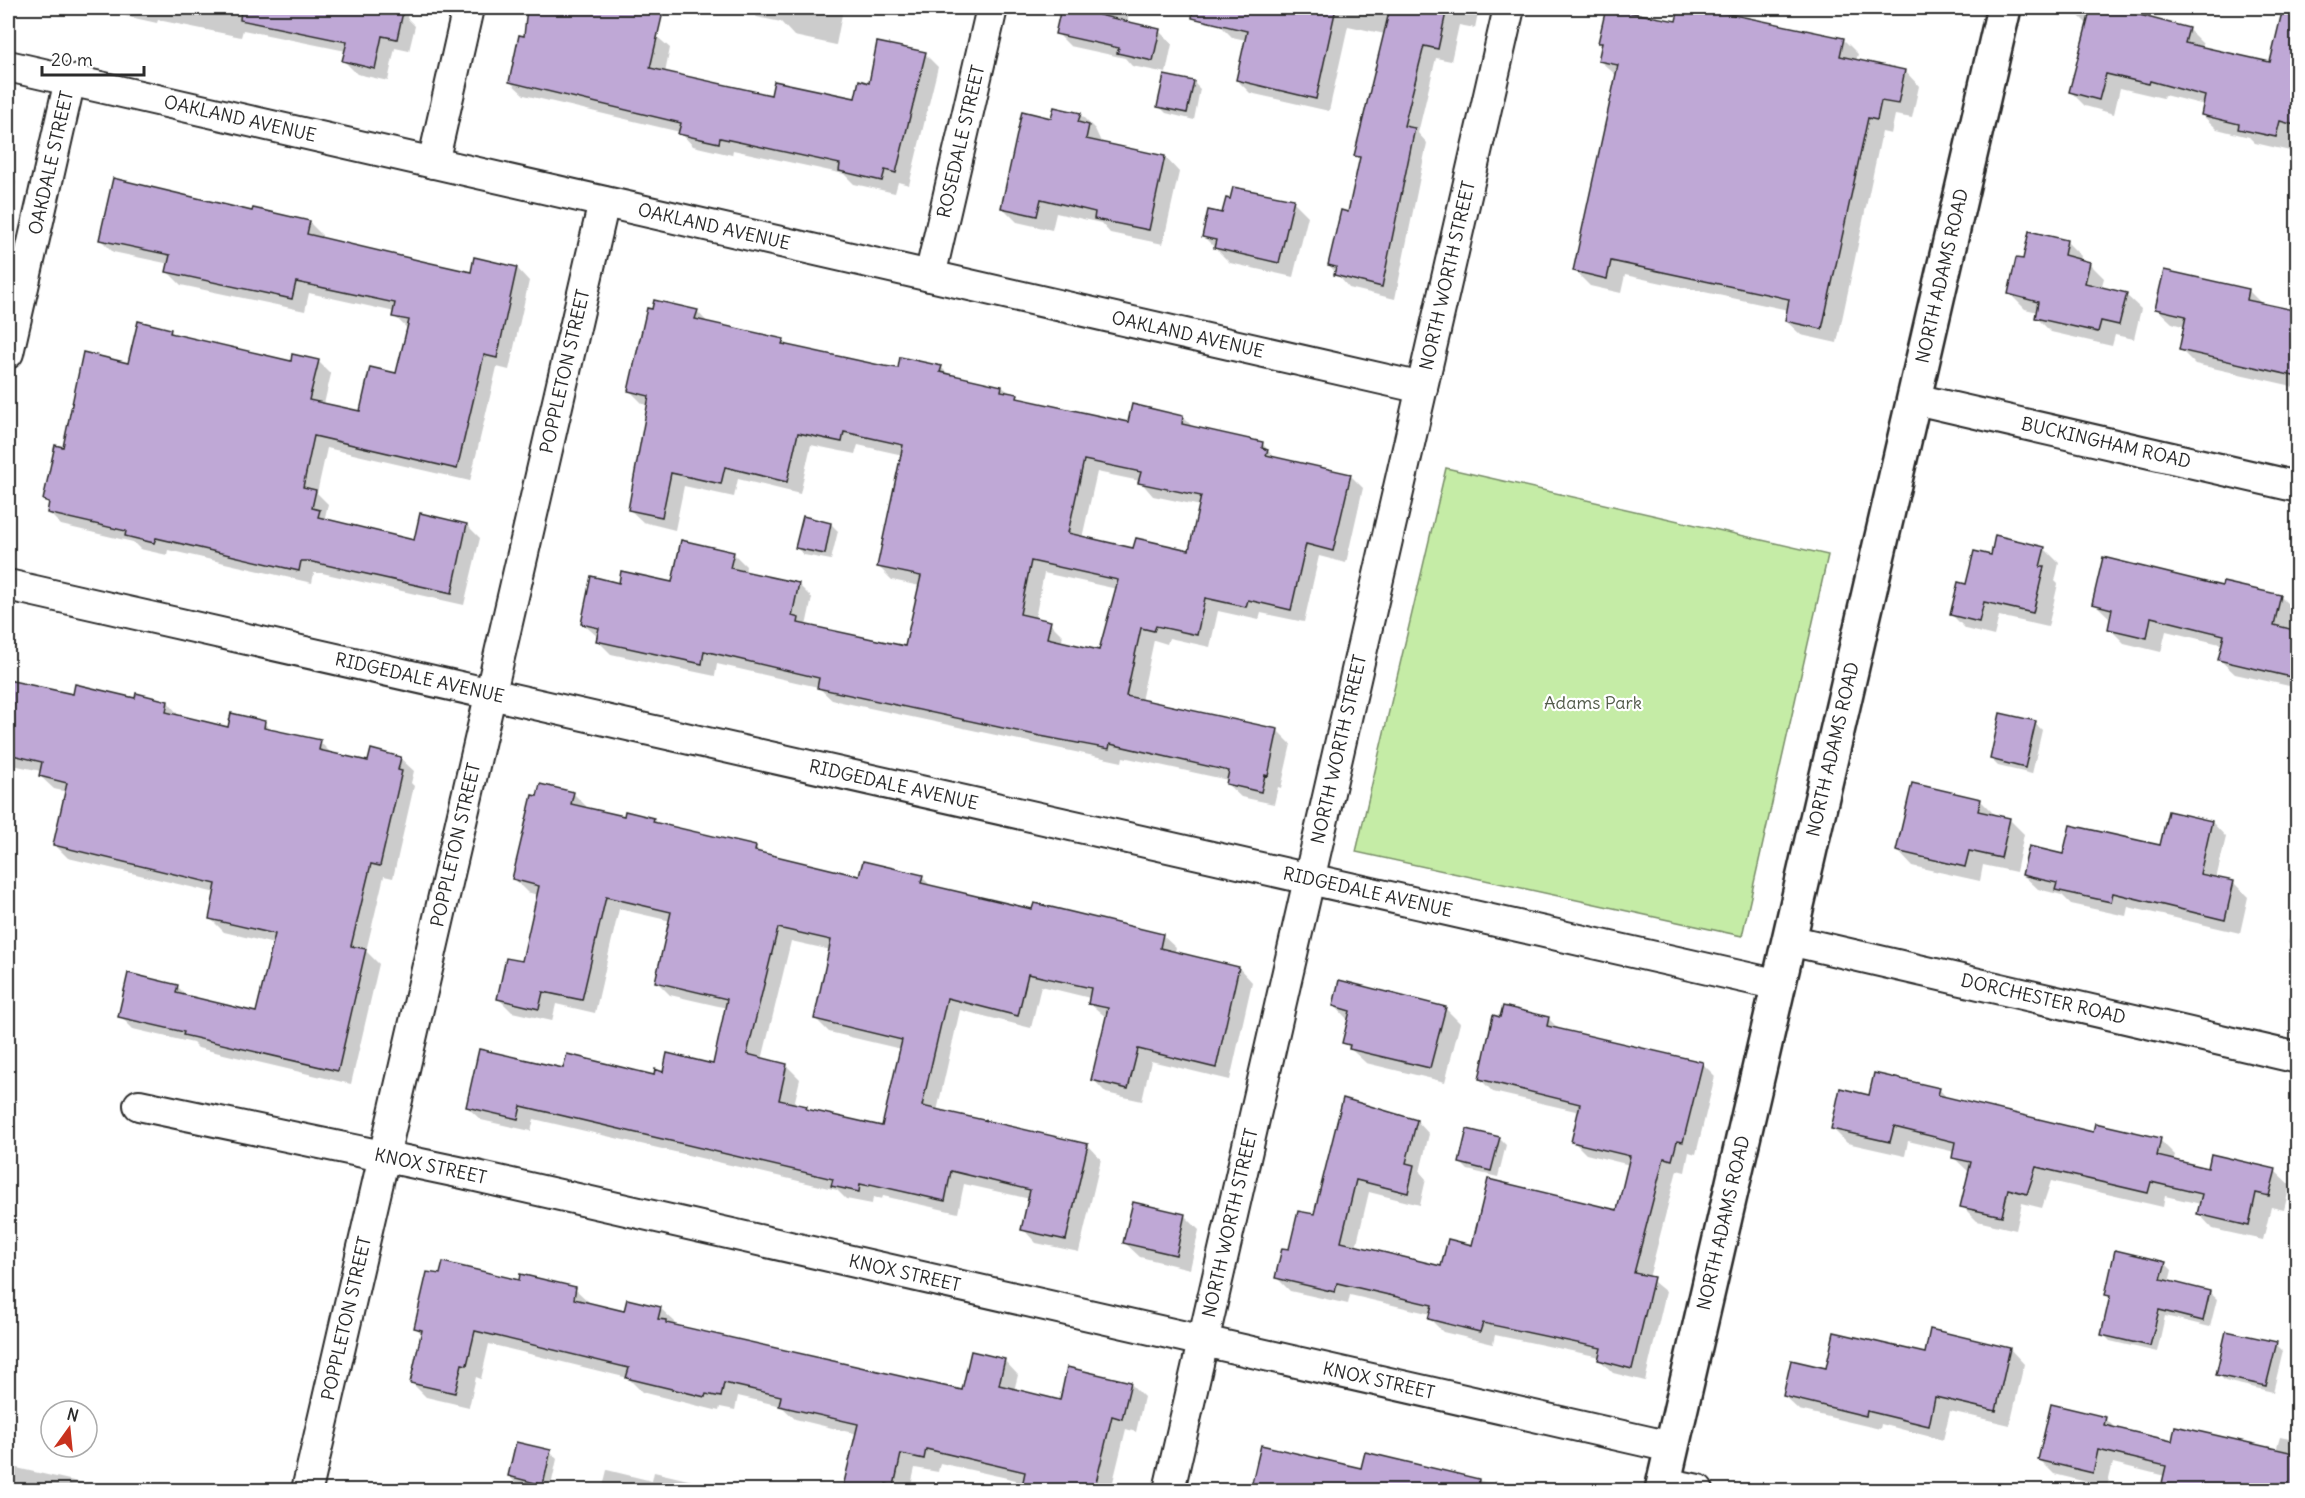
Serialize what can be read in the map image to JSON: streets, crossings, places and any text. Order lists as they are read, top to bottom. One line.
{"streets":{"main road":["NORTH ADAMS ROAD"],"street":["OAKLAND AVENUE","ROSEDALE STREET","OAKDALE STREET","NORTH WORTH STREET","POPPLETON STREET","BUCKINGHAM ROAD","RIDGEDALE AVENUE","DORCHESTER ROAD","KNOX STREET"]},"crossings":[["OAKLAND AVENUE","ROSEDALE STREET"],["OAKLAND AVENUE","OAKDALE STREET"],["OAKLAND AVENUE","NORTH WORTH STREET"],["OAKLAND AVENUE","POPPLETON STREET"],["NORTH WORTH STREET","RIDGEDALE AVENUE"],["NORTH WORTH STREET","KNOX STREET"],["NORTH ADAMS ROAD","BUCKINGHAM ROAD"],["NORTH ADAMS ROAD","RIDGEDALE AVENUE"],["NORTH ADAMS ROAD","DORCHESTER ROAD"],["NORTH ADAMS ROAD","KNOX STREET"],["POPPLETON STREET","RIDGEDALE AVENUE"],["POPPLETON STREET","KNOX STREET"]],"parks":["Adams Park"],"scale_bar":"20 m","north":"top"}
